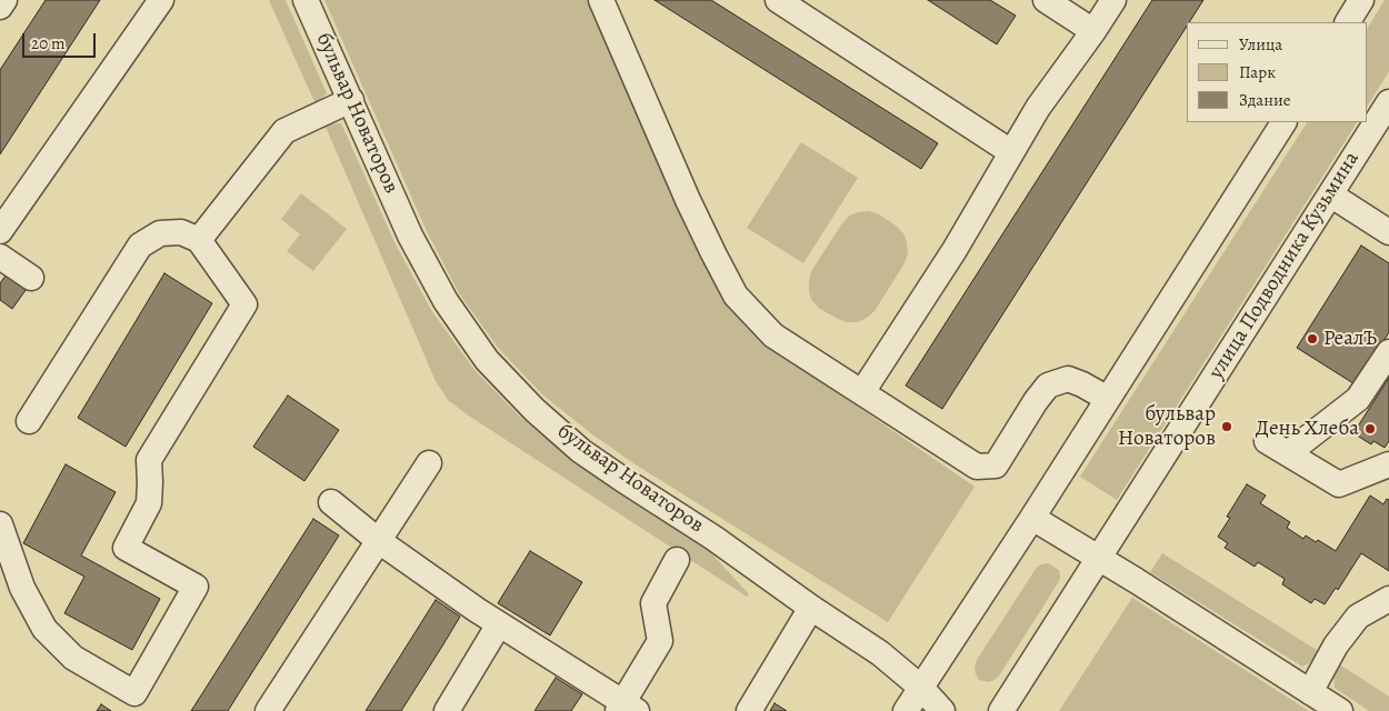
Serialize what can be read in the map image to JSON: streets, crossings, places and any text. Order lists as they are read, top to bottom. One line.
{"streets":{"street":["бульвар Новаторов","улица Подводника Кузьмина"]},"places":["РеалЪ","бульвар Новаторов","День Хлеба"],"legend":["Улица","Парк","Здание"],"scale_bar":"20 m"}
